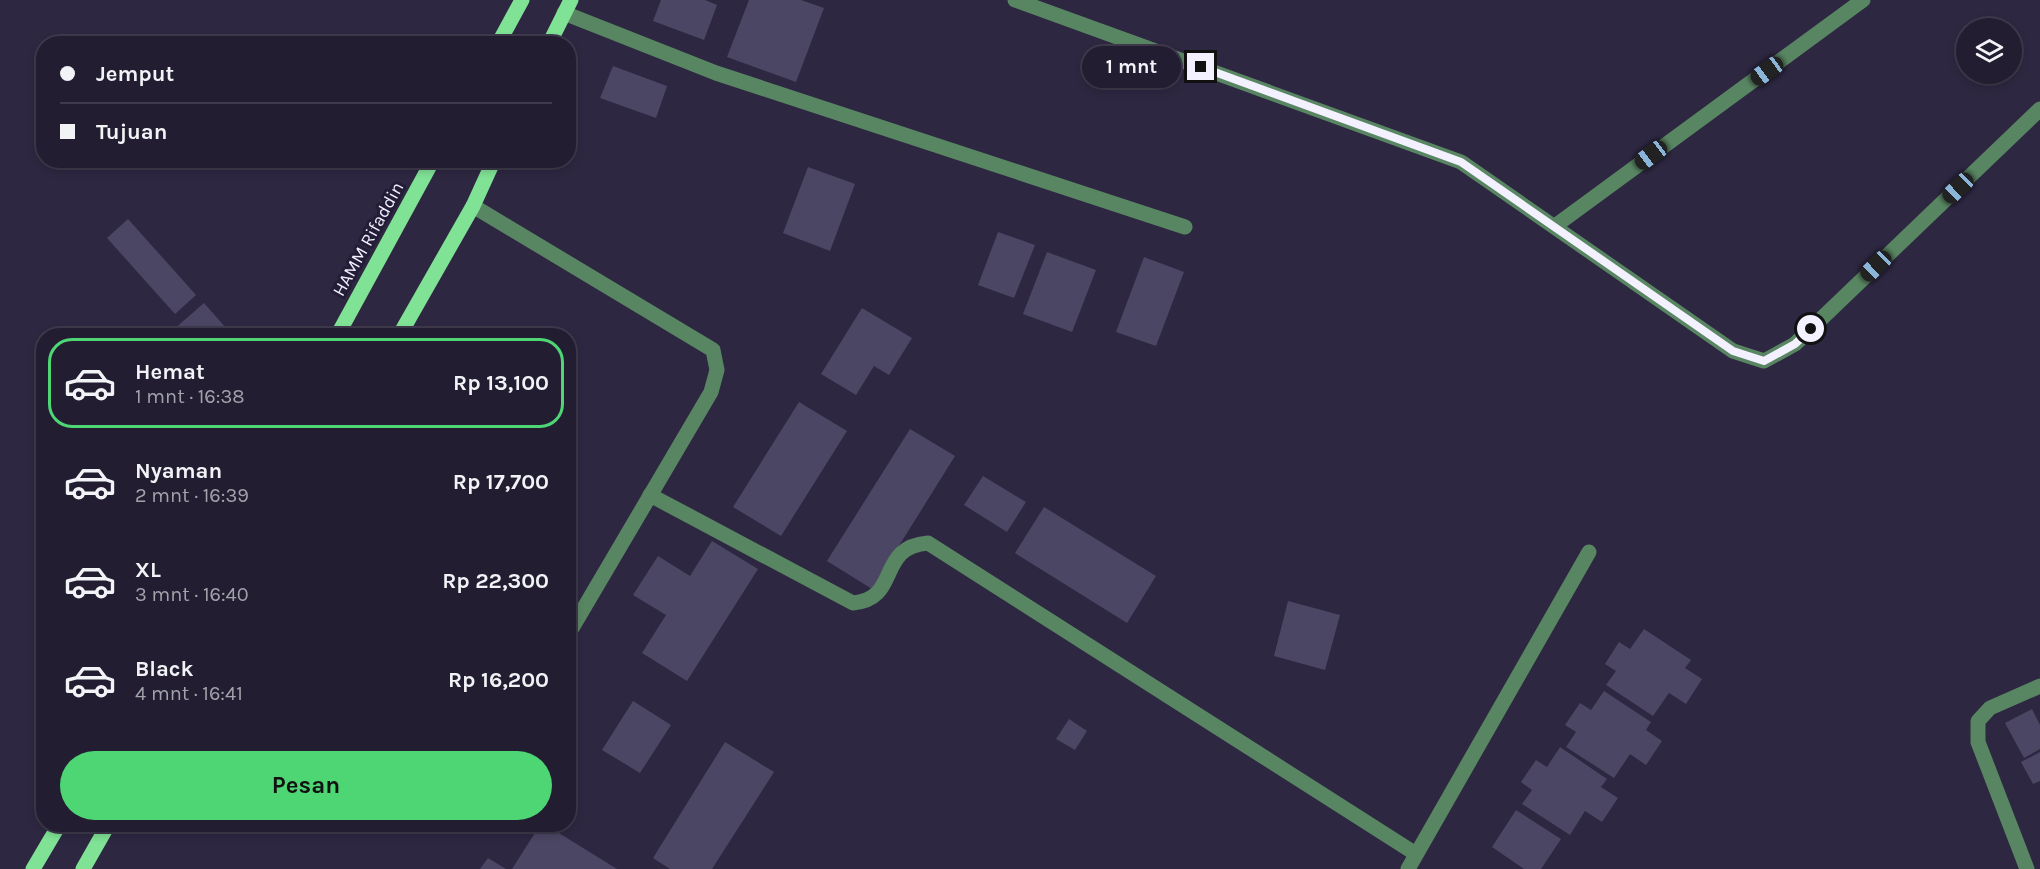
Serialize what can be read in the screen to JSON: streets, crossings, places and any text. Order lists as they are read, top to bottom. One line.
{"streets":{"main road":["HAMM Rifaddin"]},"page":{"banner":["Jemput","Tujuan"],"bubble":"1 mnt","list":[{"name":"Hemat","note":"1 mnt · 16:38","value":"Rp 13,100"},{"name":"Nyaman","note":"2 mnt · 16:39","value":"Rp 17,700"},{"name":"XL","note":"3 mnt · 16:40","value":"Rp 22,300"},{"name":"Black","note":"4 mnt · 16:41","value":"Rp 16,200"}],"buttons":"Pesan"}}
